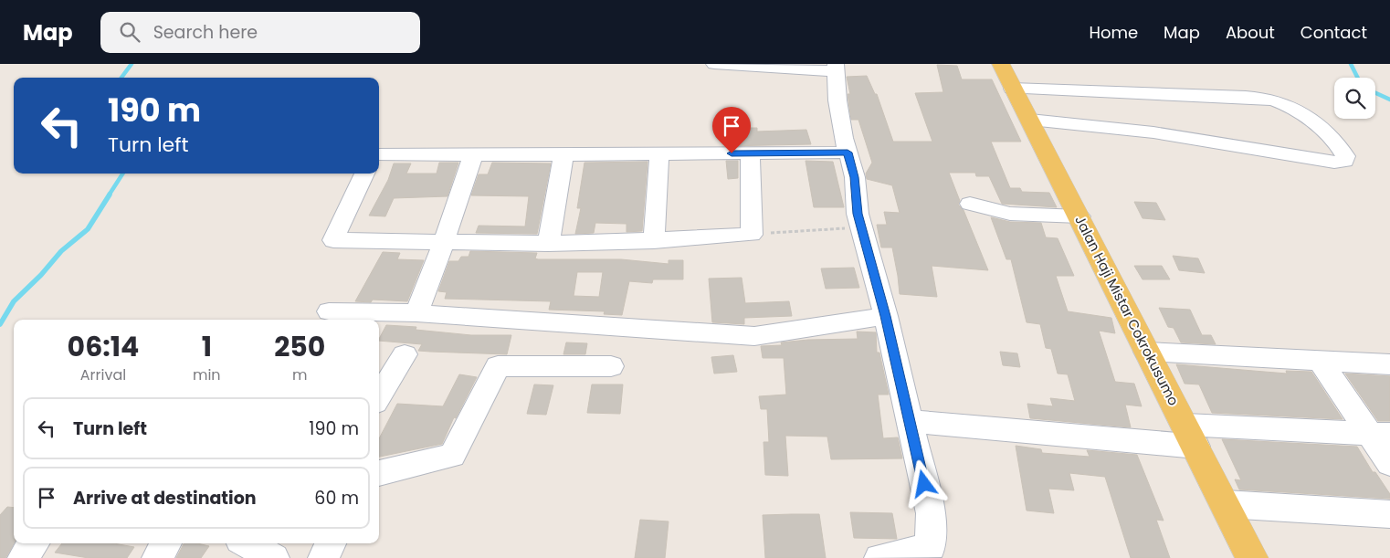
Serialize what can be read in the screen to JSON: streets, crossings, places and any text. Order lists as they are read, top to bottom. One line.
{"streets":{"main road":["Jalan Haji Mistar Cokrokusumo"]},"page":{"header":"Map","search":"Search here","nav":["Home","Map","About","Contact"],"turn":["190 m","Turn left"],"eta":["06:14","Arrival","1","min","250","m"],"list":[{"name":"Turn left","value":"190 m"},{"name":"Arrive at destination","value":"60 m"}]}}
